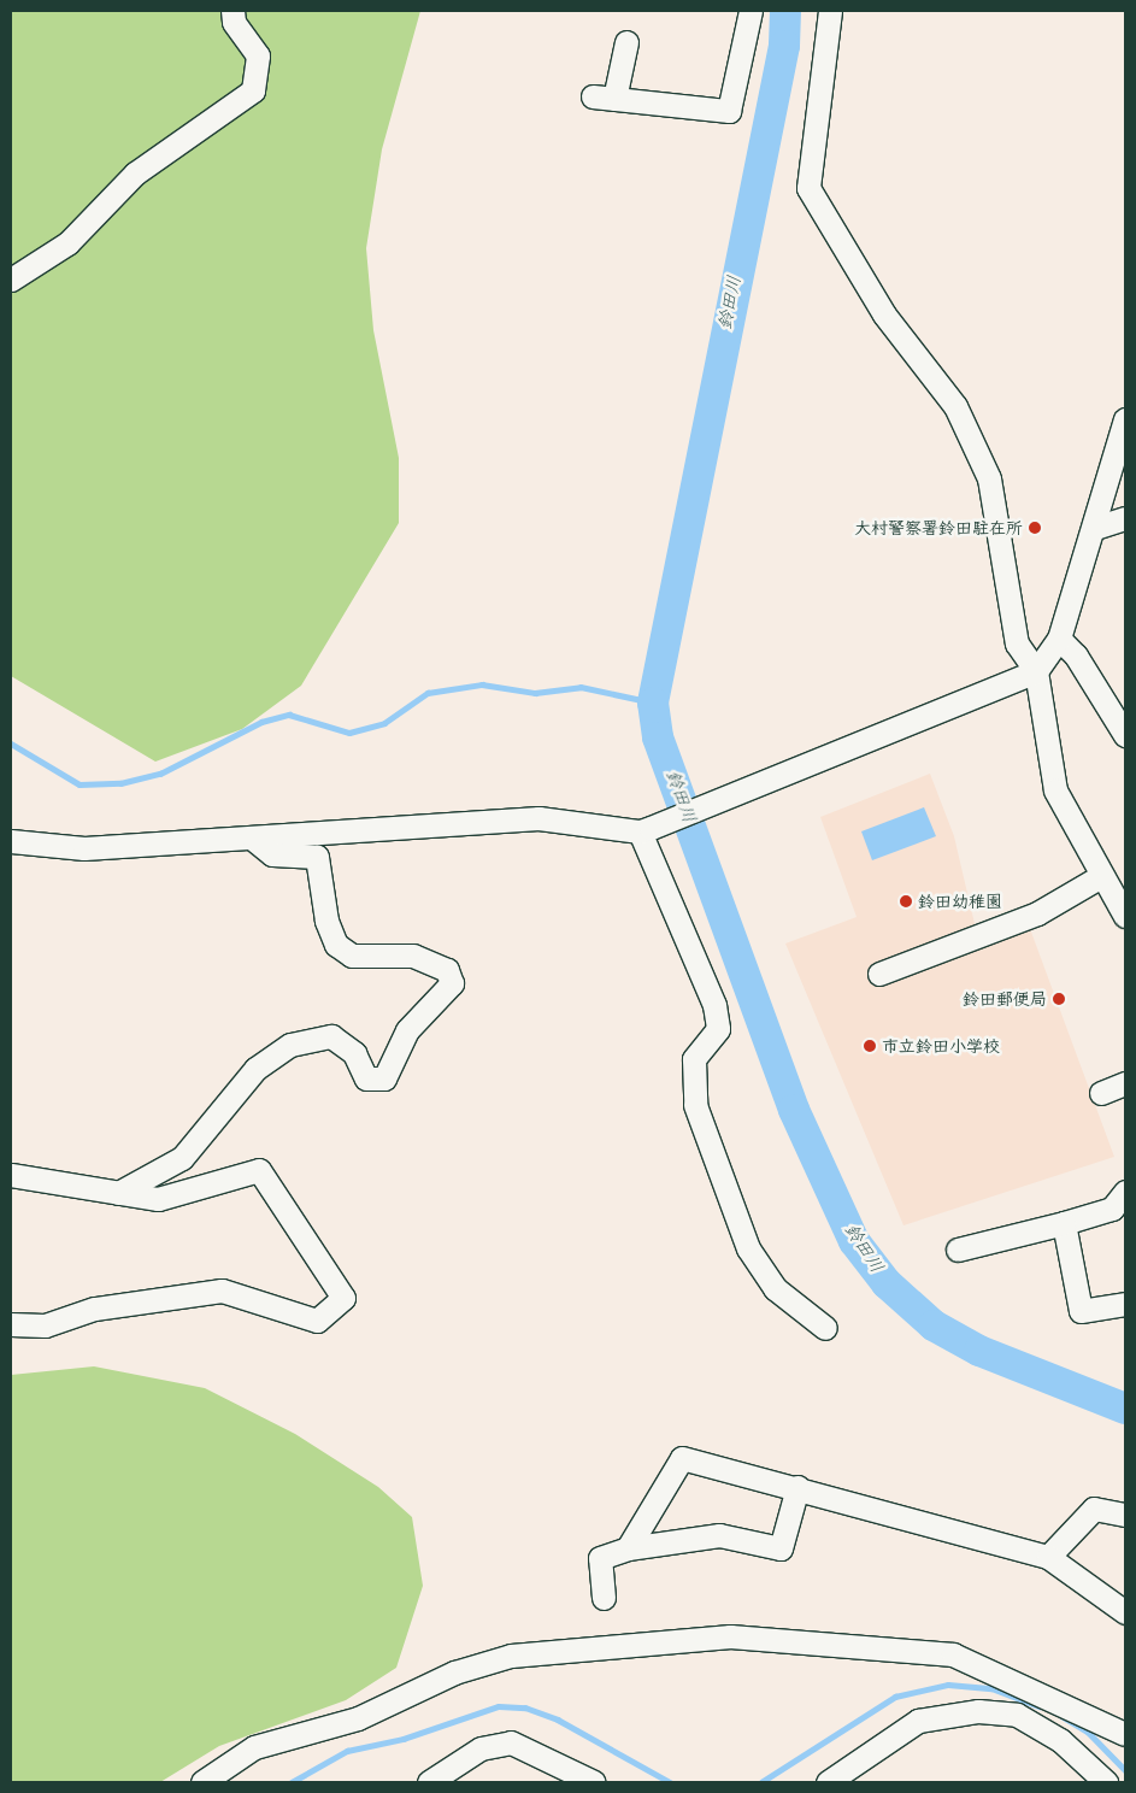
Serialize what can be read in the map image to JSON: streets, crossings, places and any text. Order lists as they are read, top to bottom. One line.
{"water":["鈴田川"],"places":["大村警察署鈴田駐在所","鈴田幼稚園","鈴田郵便局","市立鈴田小学校"]}
